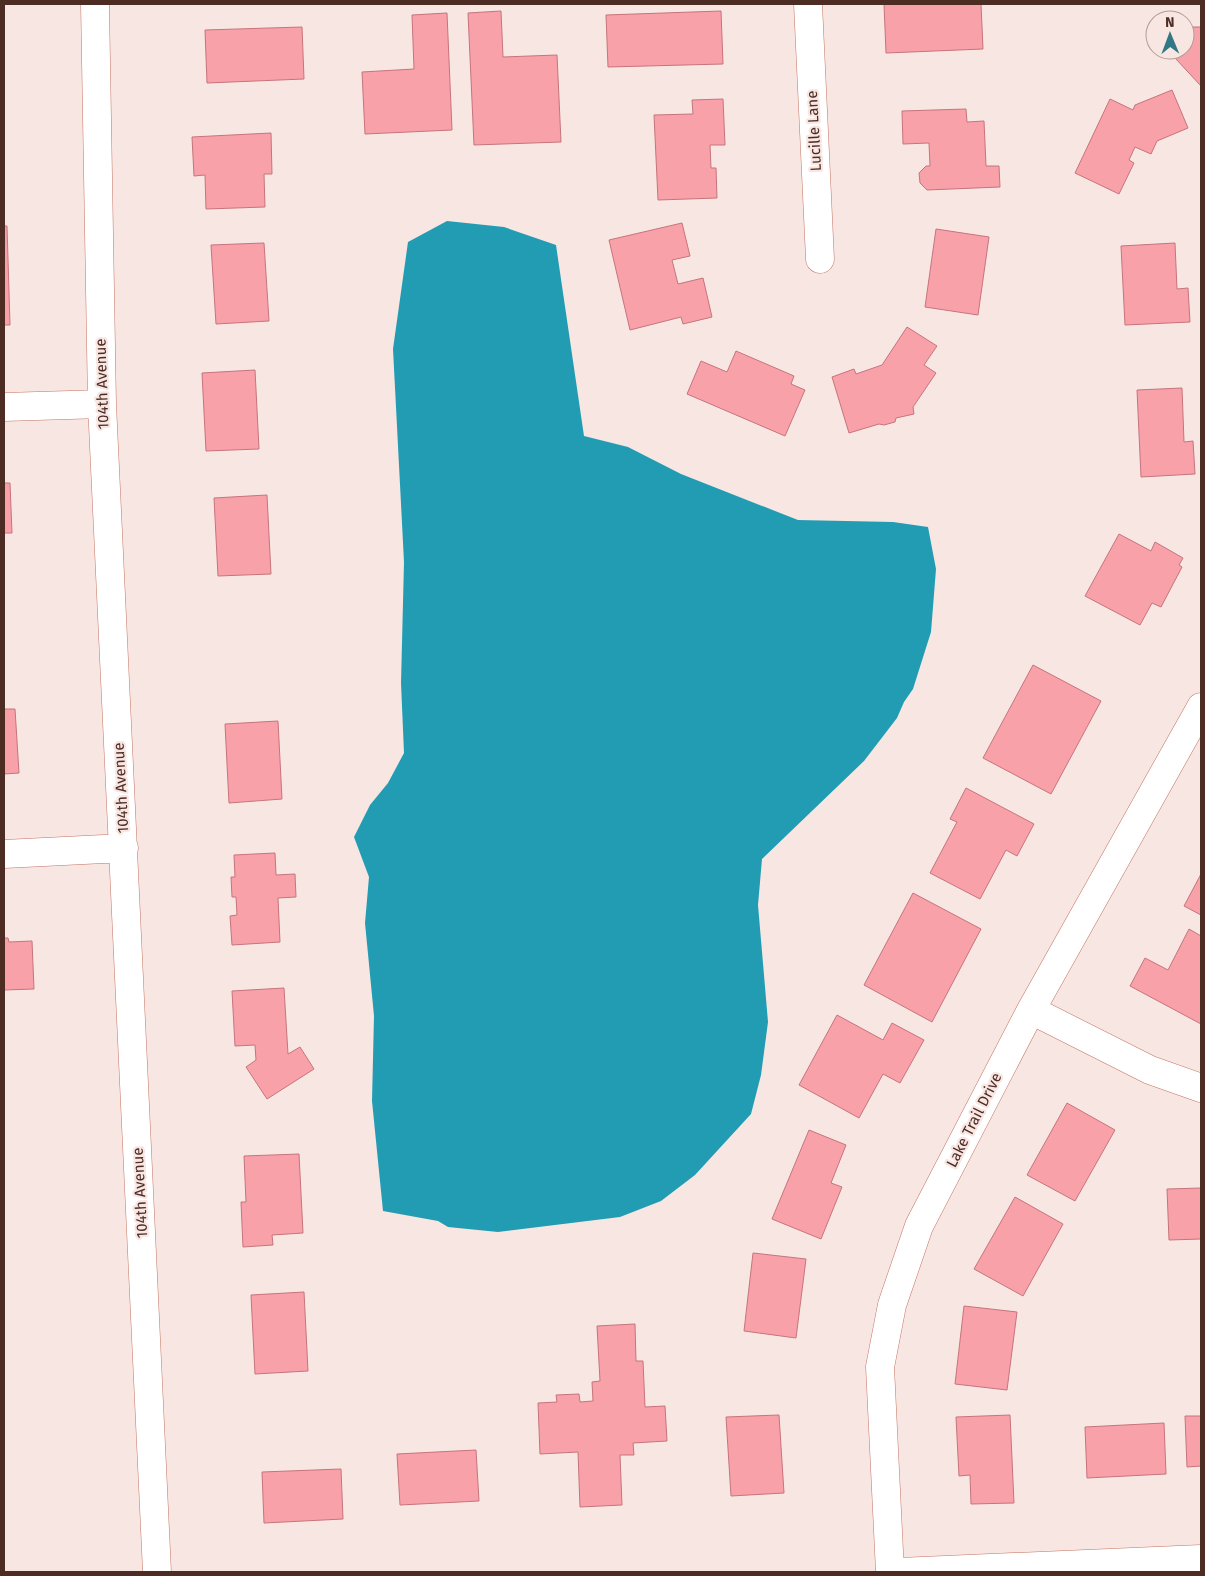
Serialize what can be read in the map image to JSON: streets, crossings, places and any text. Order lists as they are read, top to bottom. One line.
{"streets":{"street":["Lucille Lane","104th Avenue","Lake Trail Drive"]},"north":"top"}
